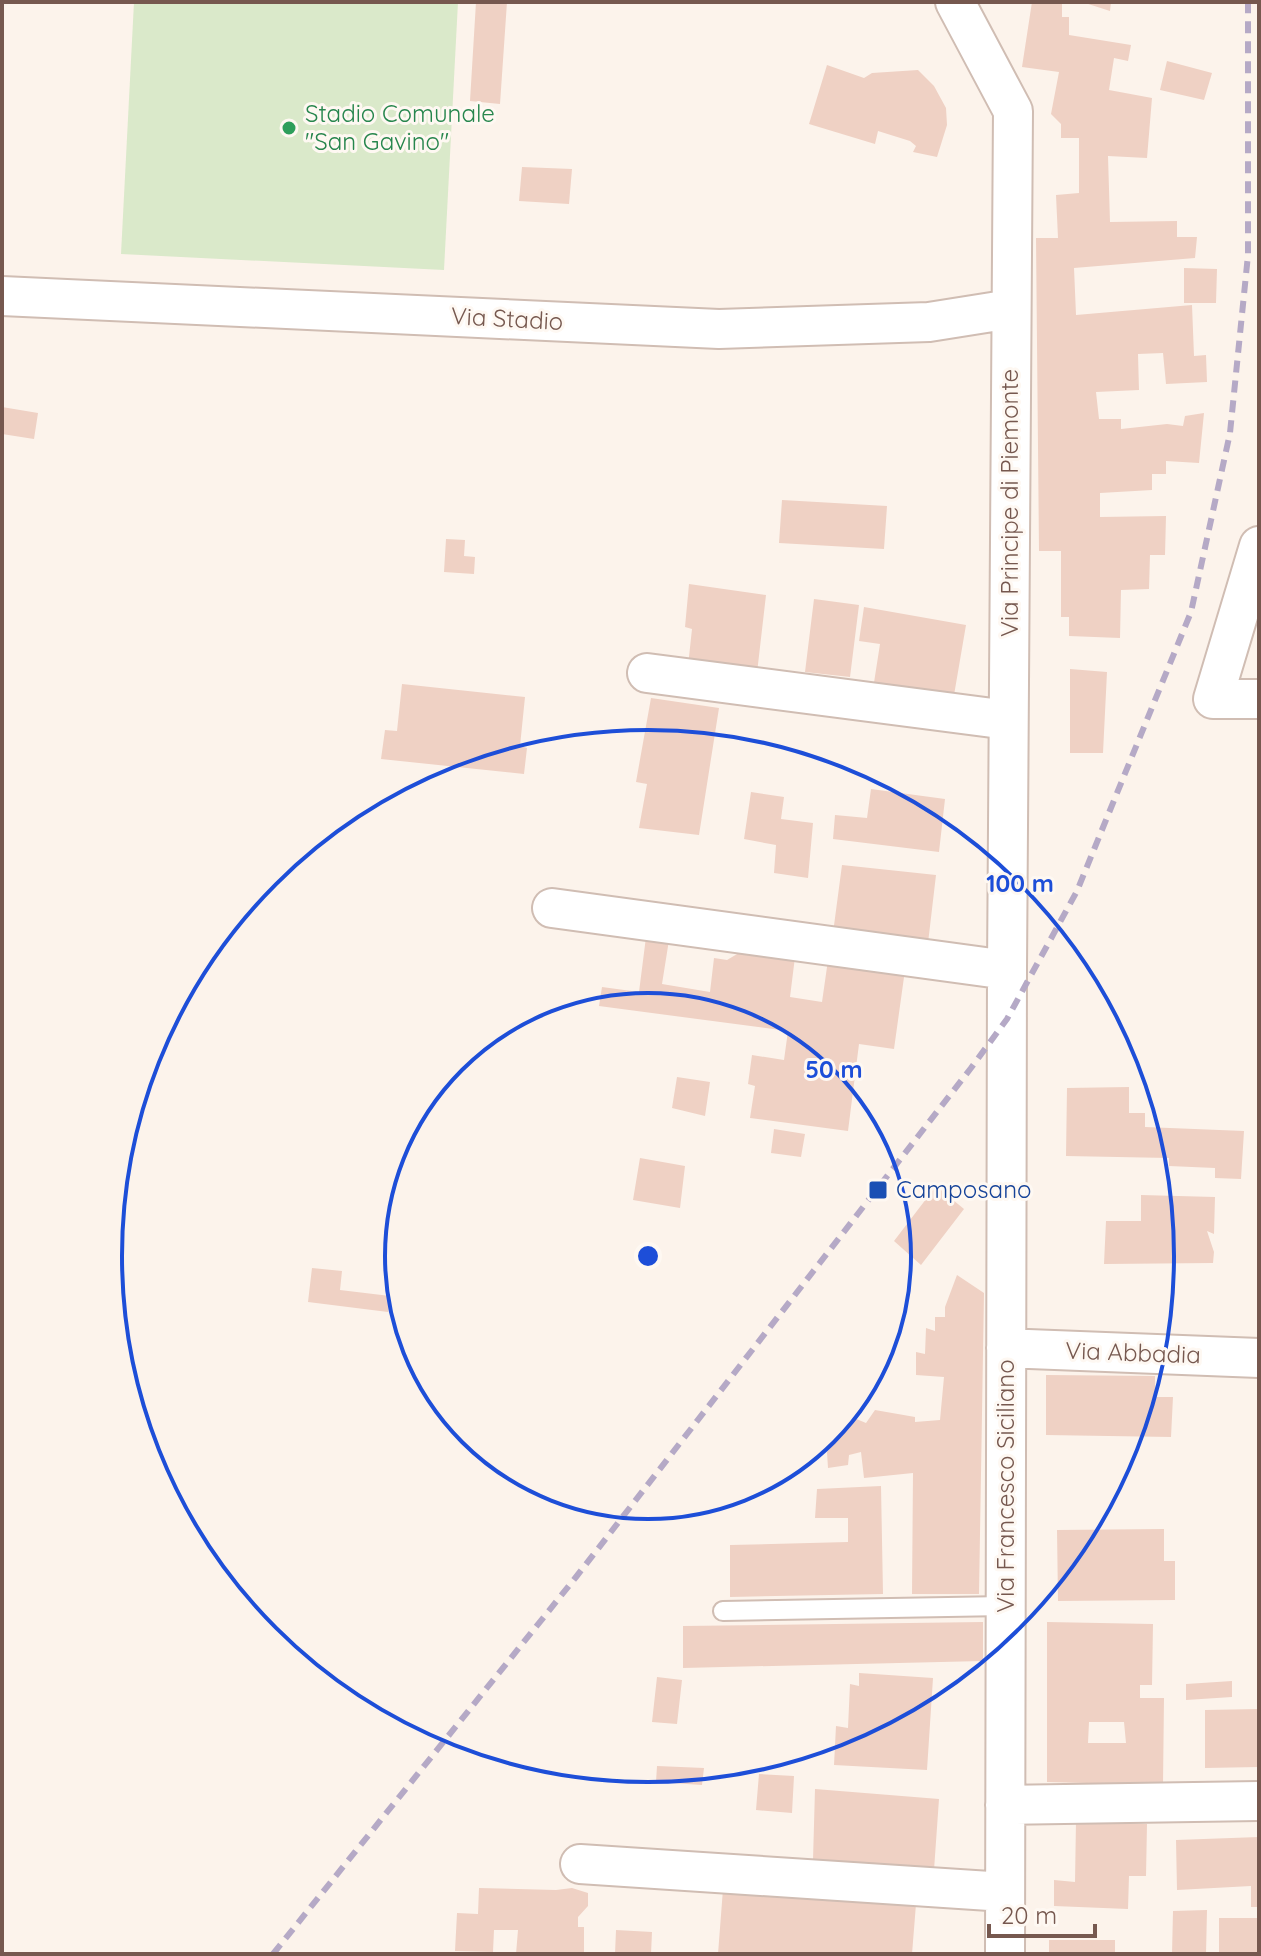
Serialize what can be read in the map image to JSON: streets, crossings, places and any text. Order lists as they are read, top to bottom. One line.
{"streets":{"street":["Via Stadio","Via Principe di Piemonte","Via Abbadia","Via Francesco Siciliano"]},"crossings":[["Via Stadio","Via Principe di Piemonte"],["Via Principe di Piemonte","Via Francesco Siciliano"],["Via Abbadia","Via Francesco Siciliano"]],"places":{"other":["Stadio Comunale \"San Gavino\""],"transit":["Camposano"]},"scale_bar":"20 m","rings":["100 m","50 m"]}
